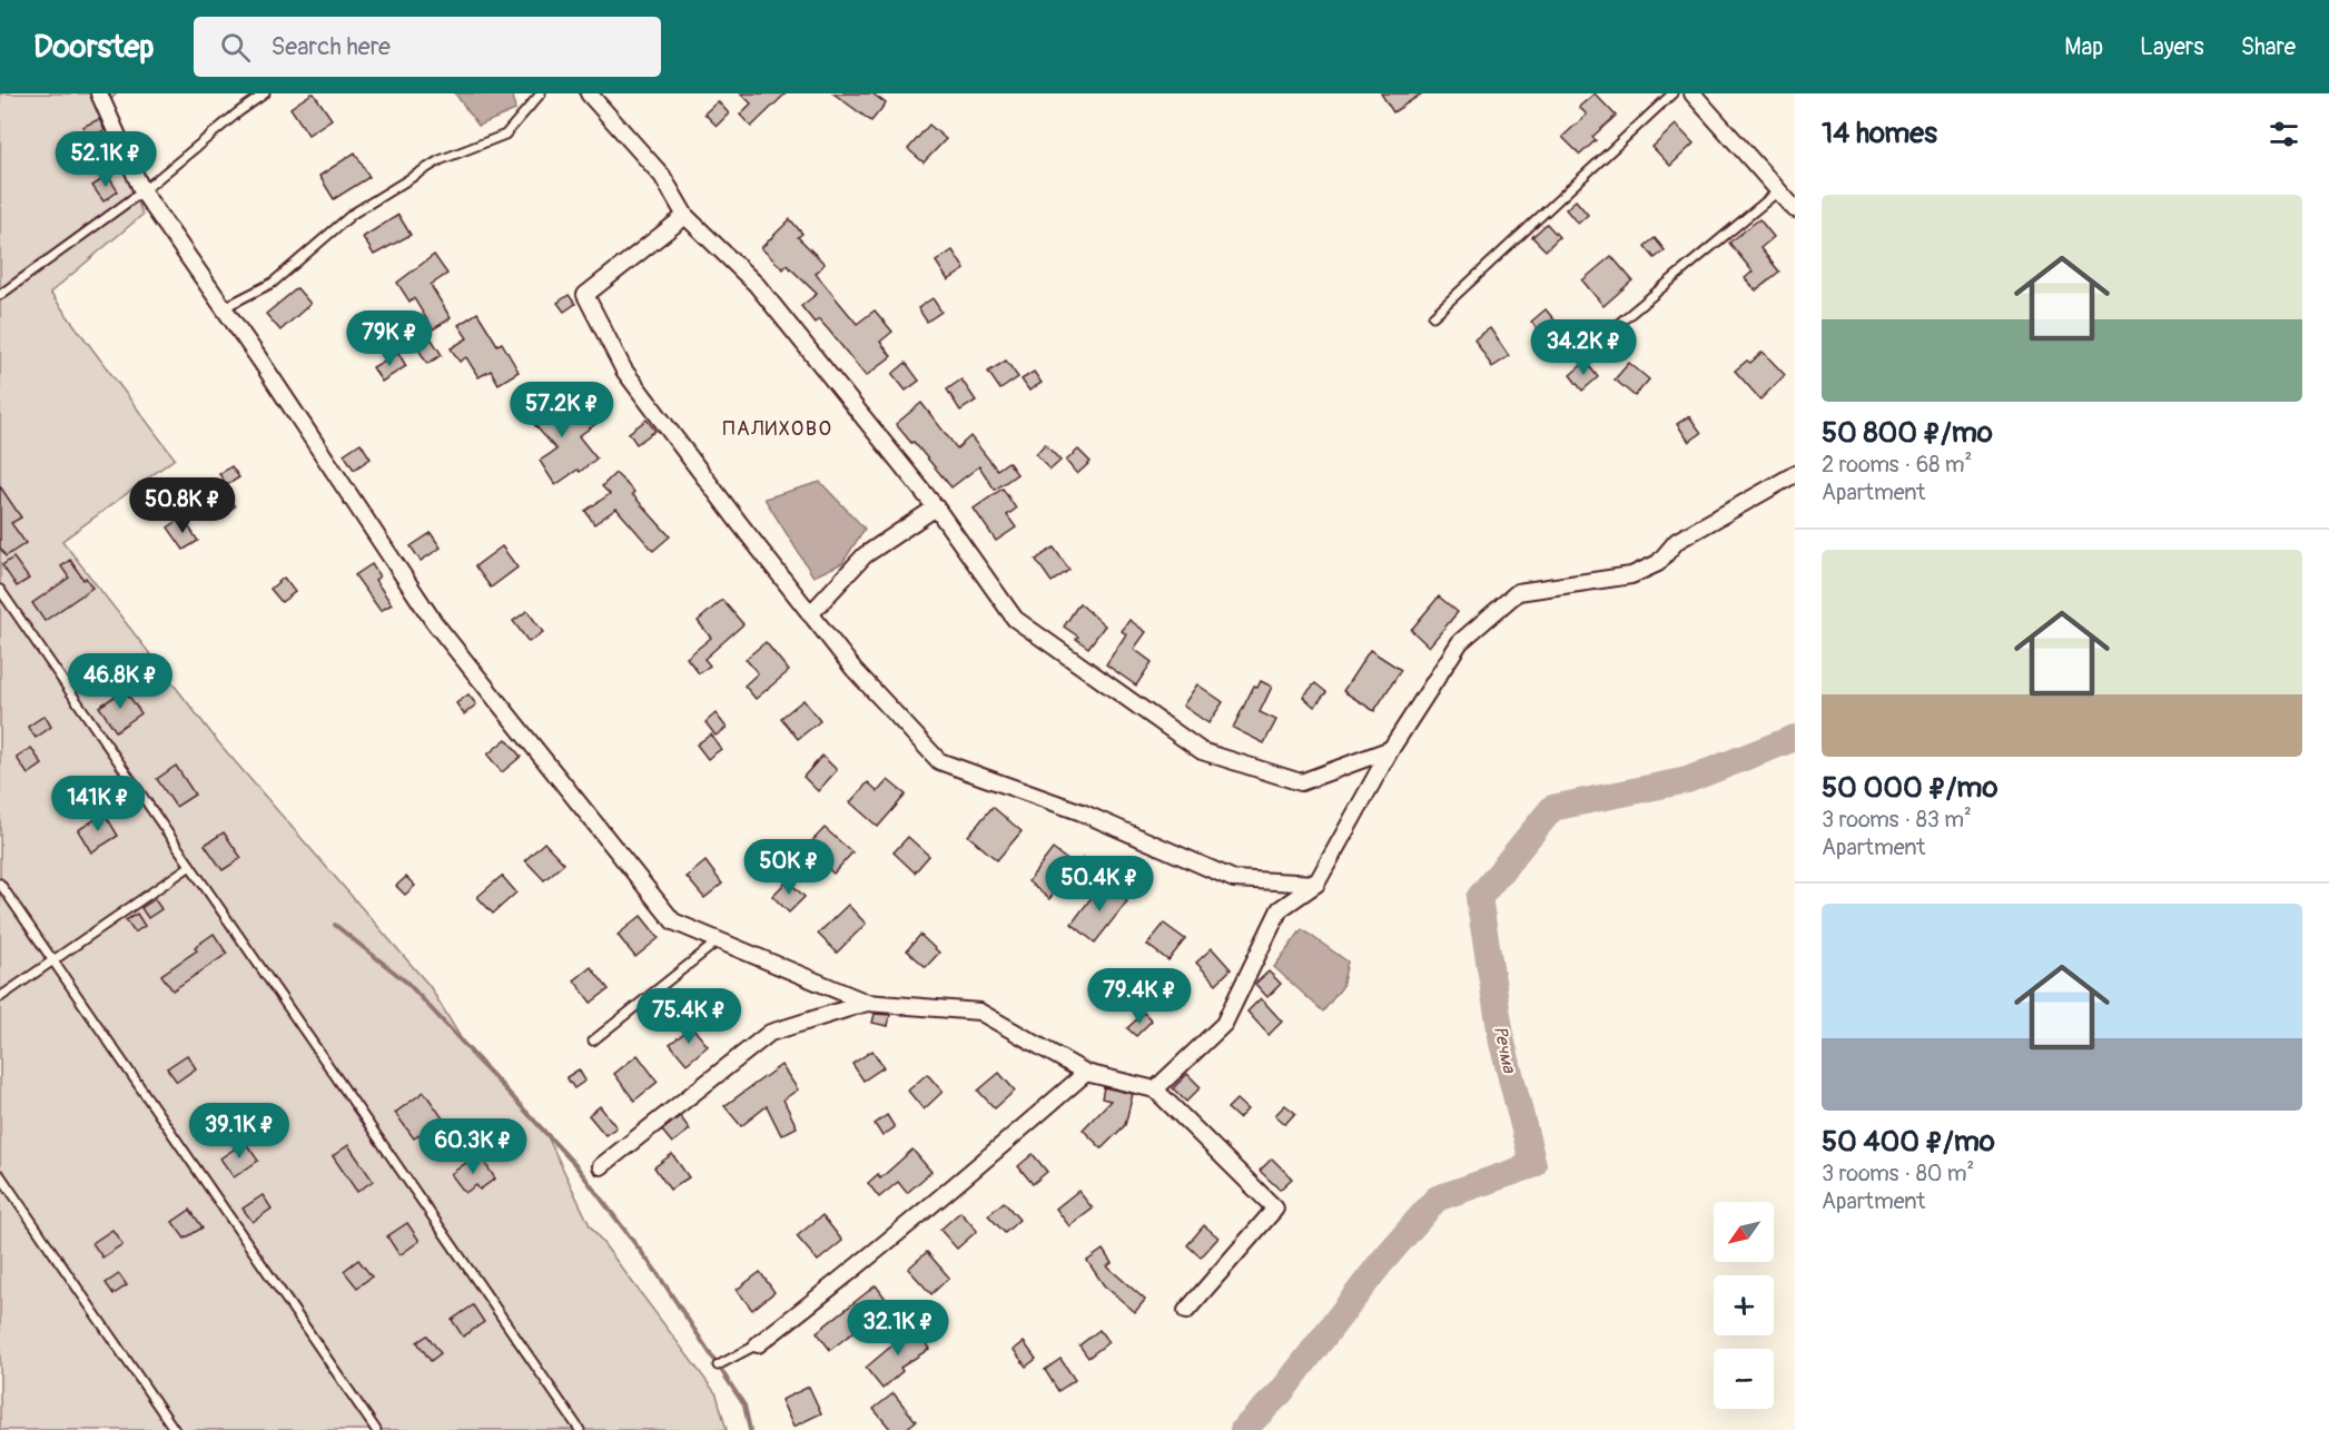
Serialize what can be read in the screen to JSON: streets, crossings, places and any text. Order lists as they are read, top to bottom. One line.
{"districts":["ПАЛИХОВО"],"water":["Речма"],"north":"bottom left","page":{"header":"Doorstep","search":"Search here","nav":["Map","Layers","Share"],"heading":"14 homes","price":["52.1K ₽","79K ₽","34.2K ₽","57.2K ₽","50.8K ₽","46.8K ₽","141K ₽","50K ₽","50.4K ₽","79.4K ₽","75.4K ₽","39.1K ₽","60.3K ₽","32.1K ₽"],"list":[{"name":"50 800 ₽/mo","note":"2 rooms · 68 m² · Apartment"},{"name":"50 000 ₽/mo","note":"3 rooms · 83 m² · Apartment"},{"name":"50 400 ₽/mo","note":"3 rooms · 80 m² · Apartment"}],"map_buttons":["+","−"]}}
